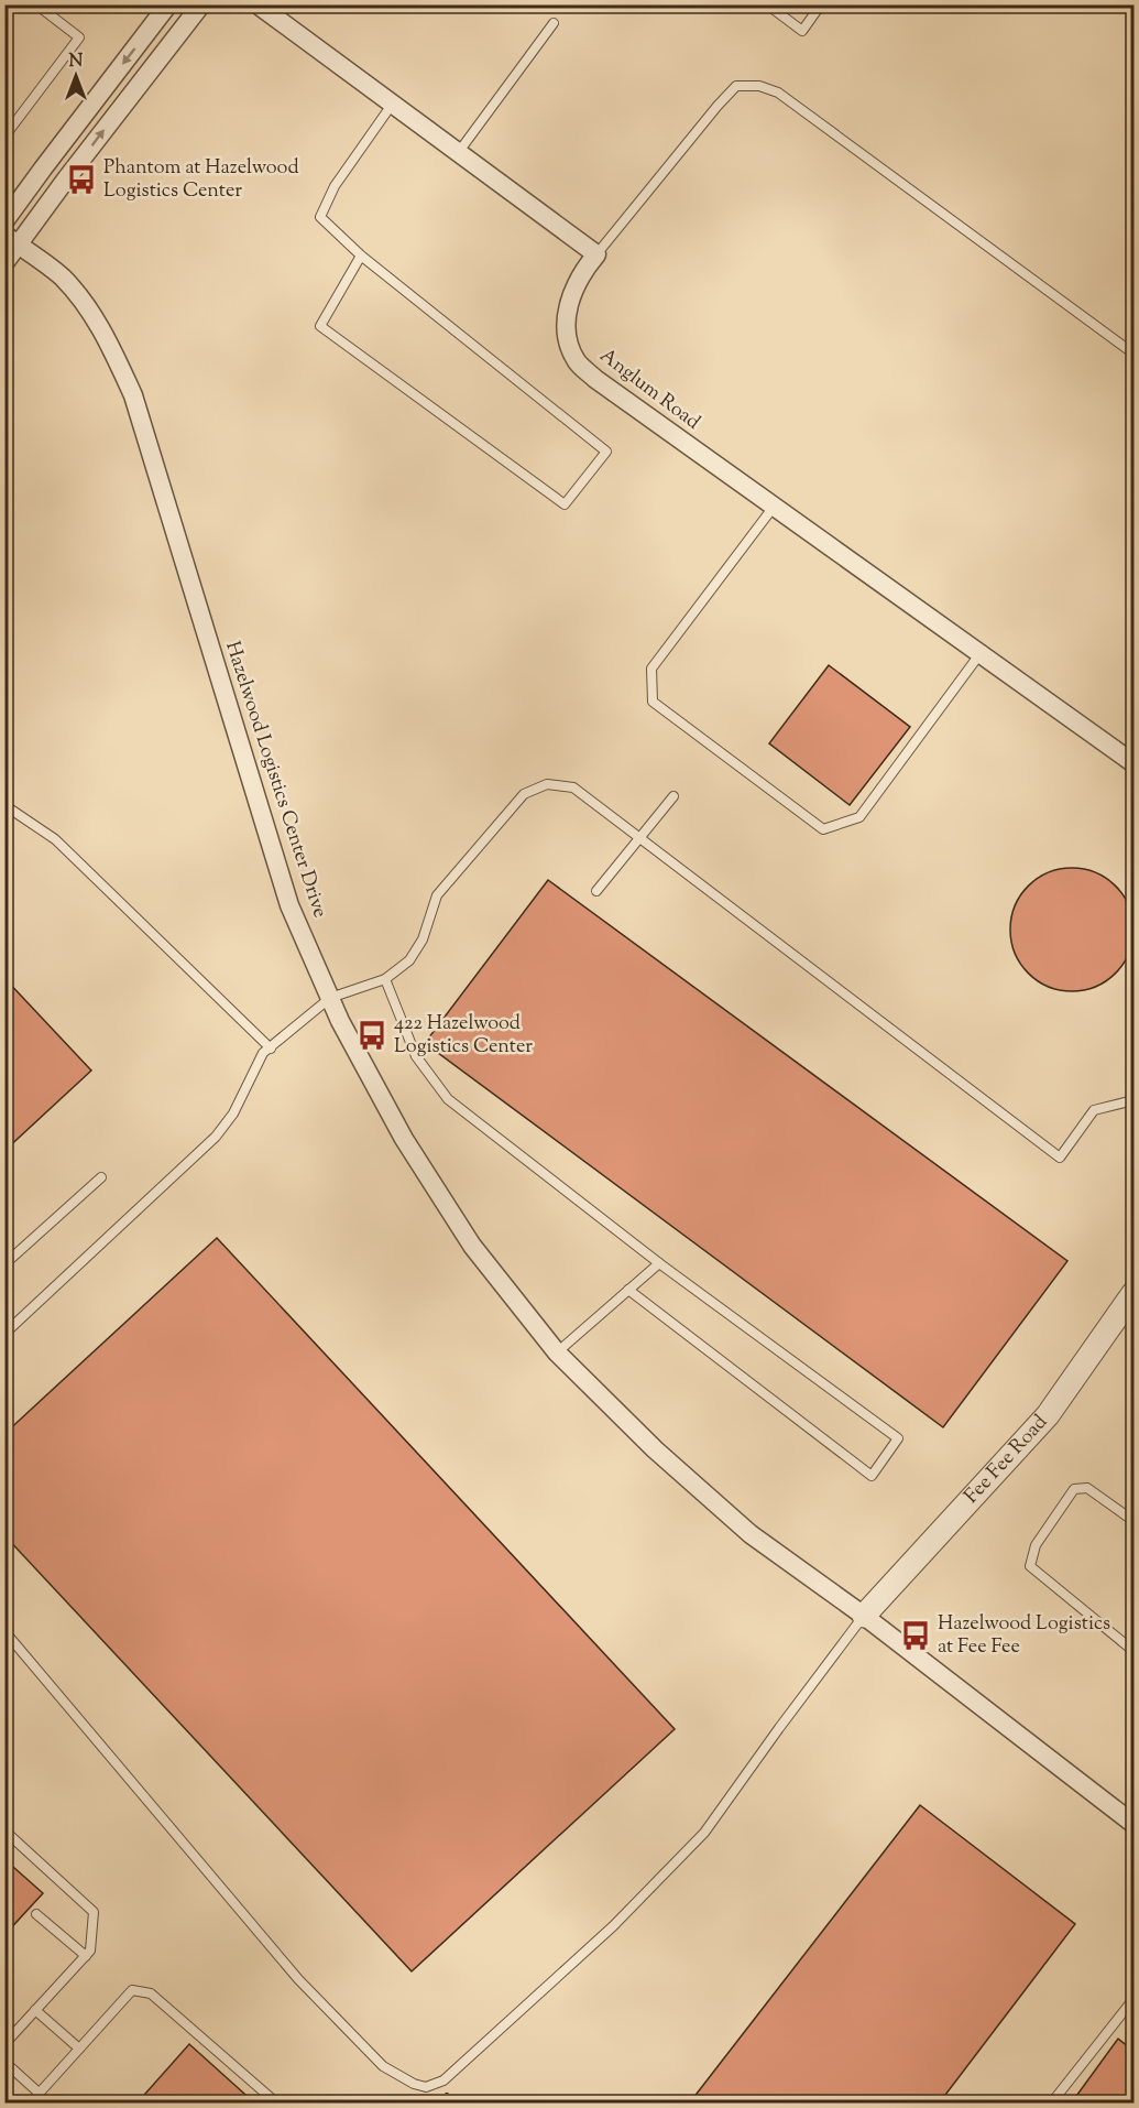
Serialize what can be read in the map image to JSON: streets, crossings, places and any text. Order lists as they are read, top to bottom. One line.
{"streets":{"street":["Anglum Road","Hazelwood Logistics Center Drive","Fee Fee Road"]},"crossings":[["Hazelwood Logistics Center Drive","Fee Fee Road"]],"places":{"bus stop":["Phantom at Hazelwood Logistics Center","422 Hazelwood Logistics Center","Hazelwood Logistics at Fee Fee"]},"north":"top"}
